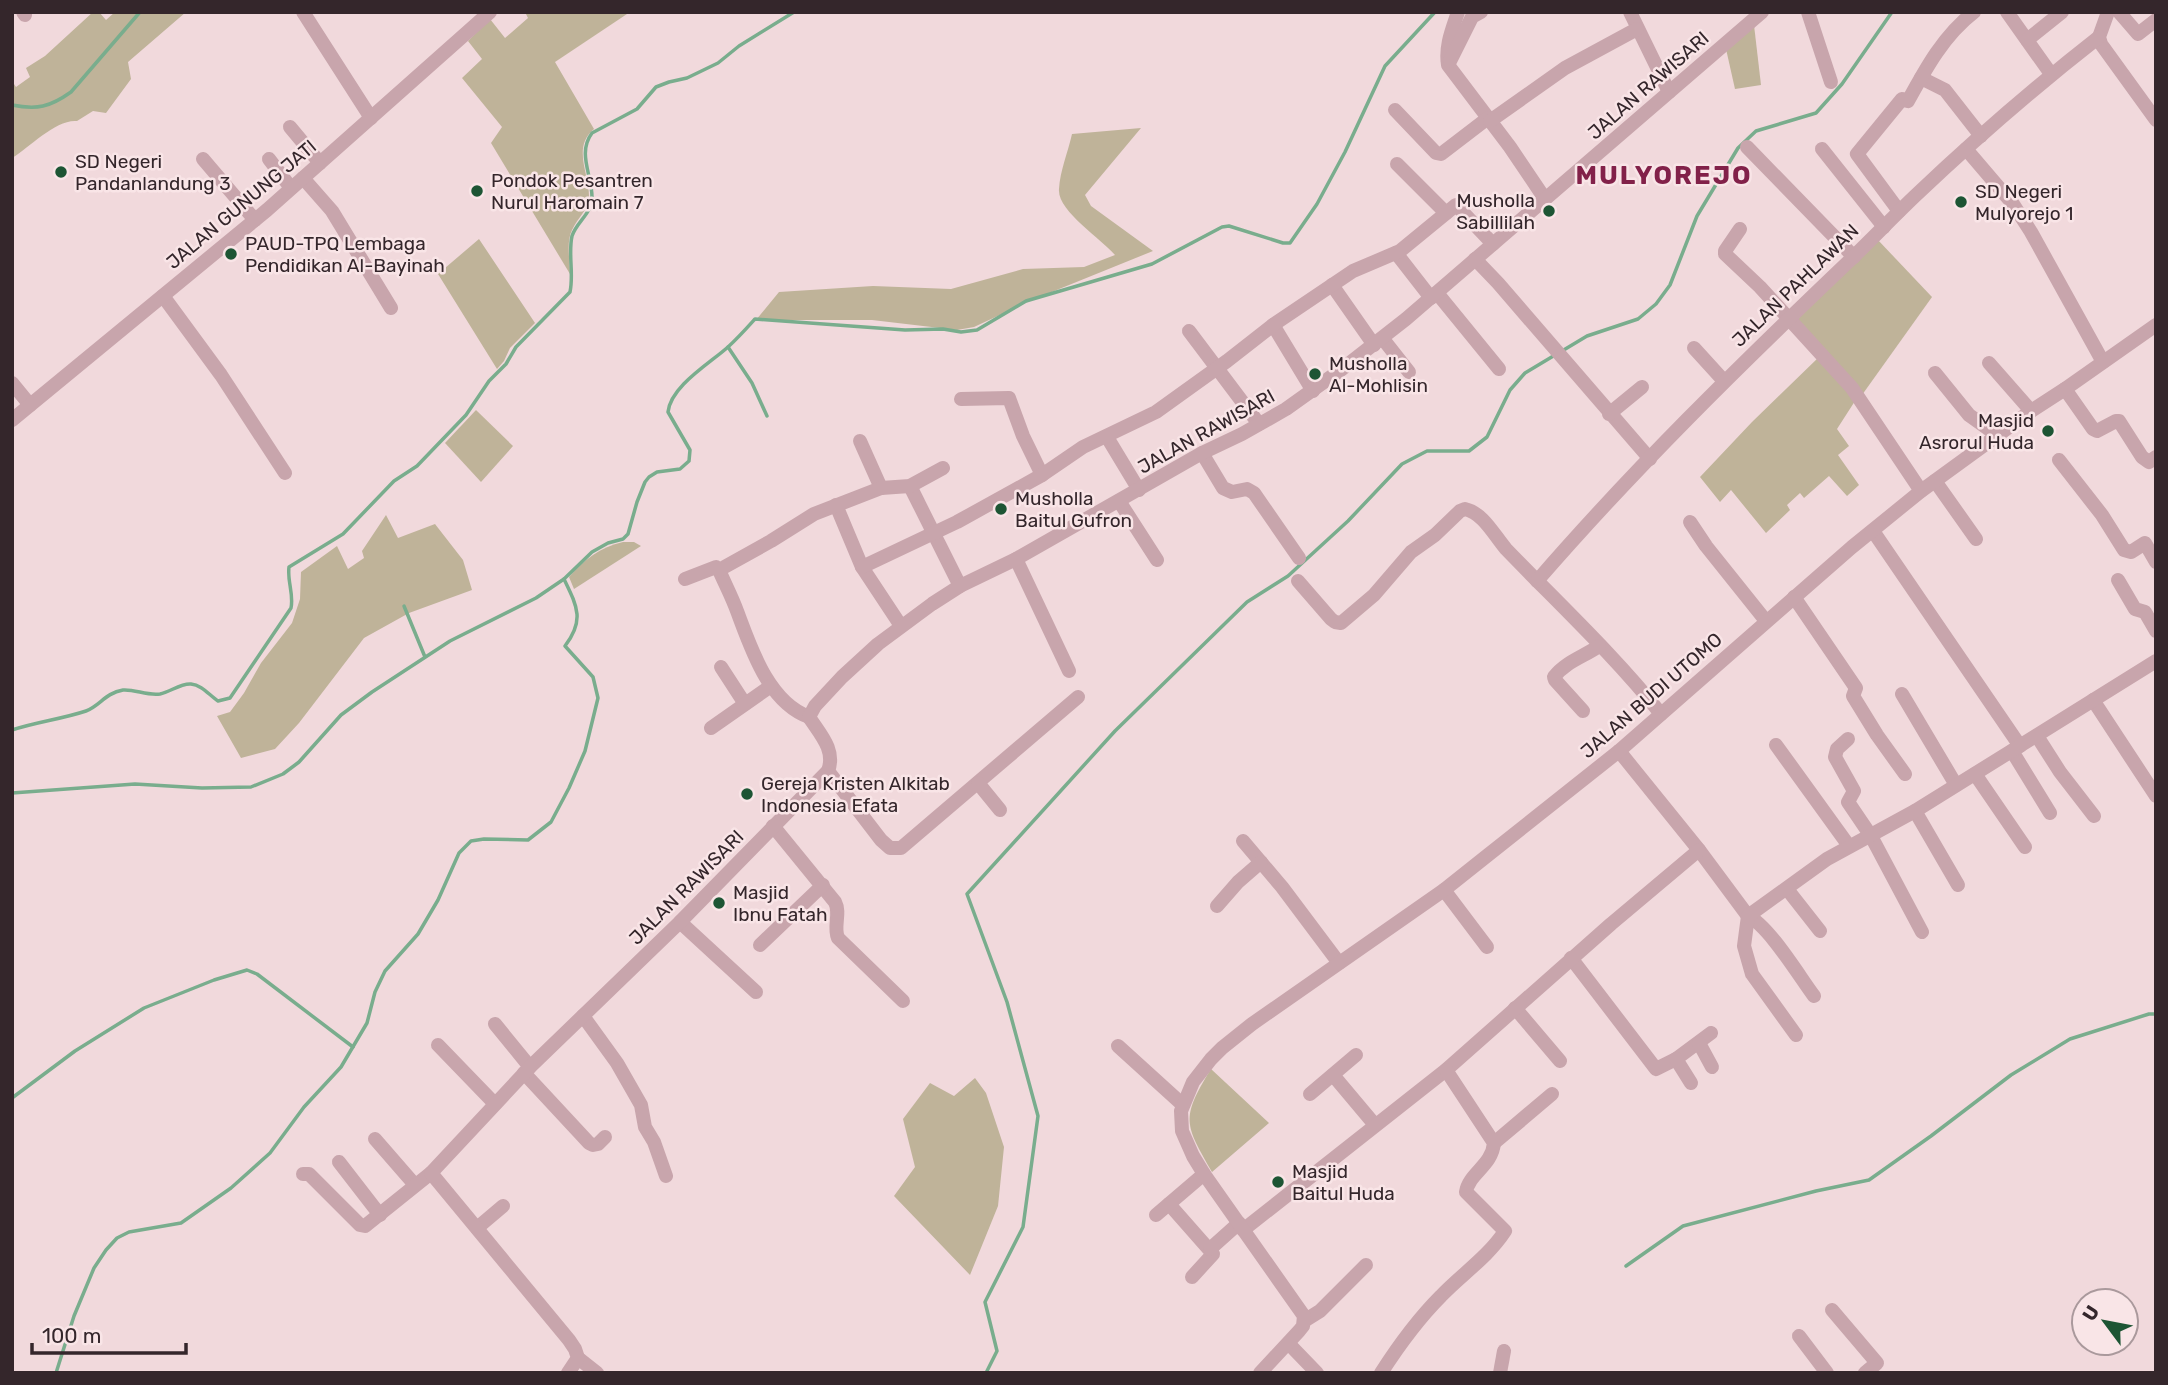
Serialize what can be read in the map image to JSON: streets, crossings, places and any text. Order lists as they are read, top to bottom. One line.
{"streets":{"street":["JALAN RAWISARI","JALAN GUNUNG JATI","JALAN PAHLAWAN","JALAN BUDI UTOMO"]},"districts":["MULYOREJO"],"places":["SD Negeri Pandanlandung 3","Pondok Pesantren Nurul Haromain 7","SD Negeri Mulyorejo 1","Musholla Sabillilah","PAUD-TPQ Lembaga Pendidikan Al-Bayinah","Musholla Al-Mohlisin","Masjid Asrorul Huda","Musholla Baitul Gufron","Gereja Kristen Alkitab Indonesia Efata","Masjid Ibnu Fatah","Masjid Baitul Huda"],"scale_bar":"100 m","north":"top left"}
